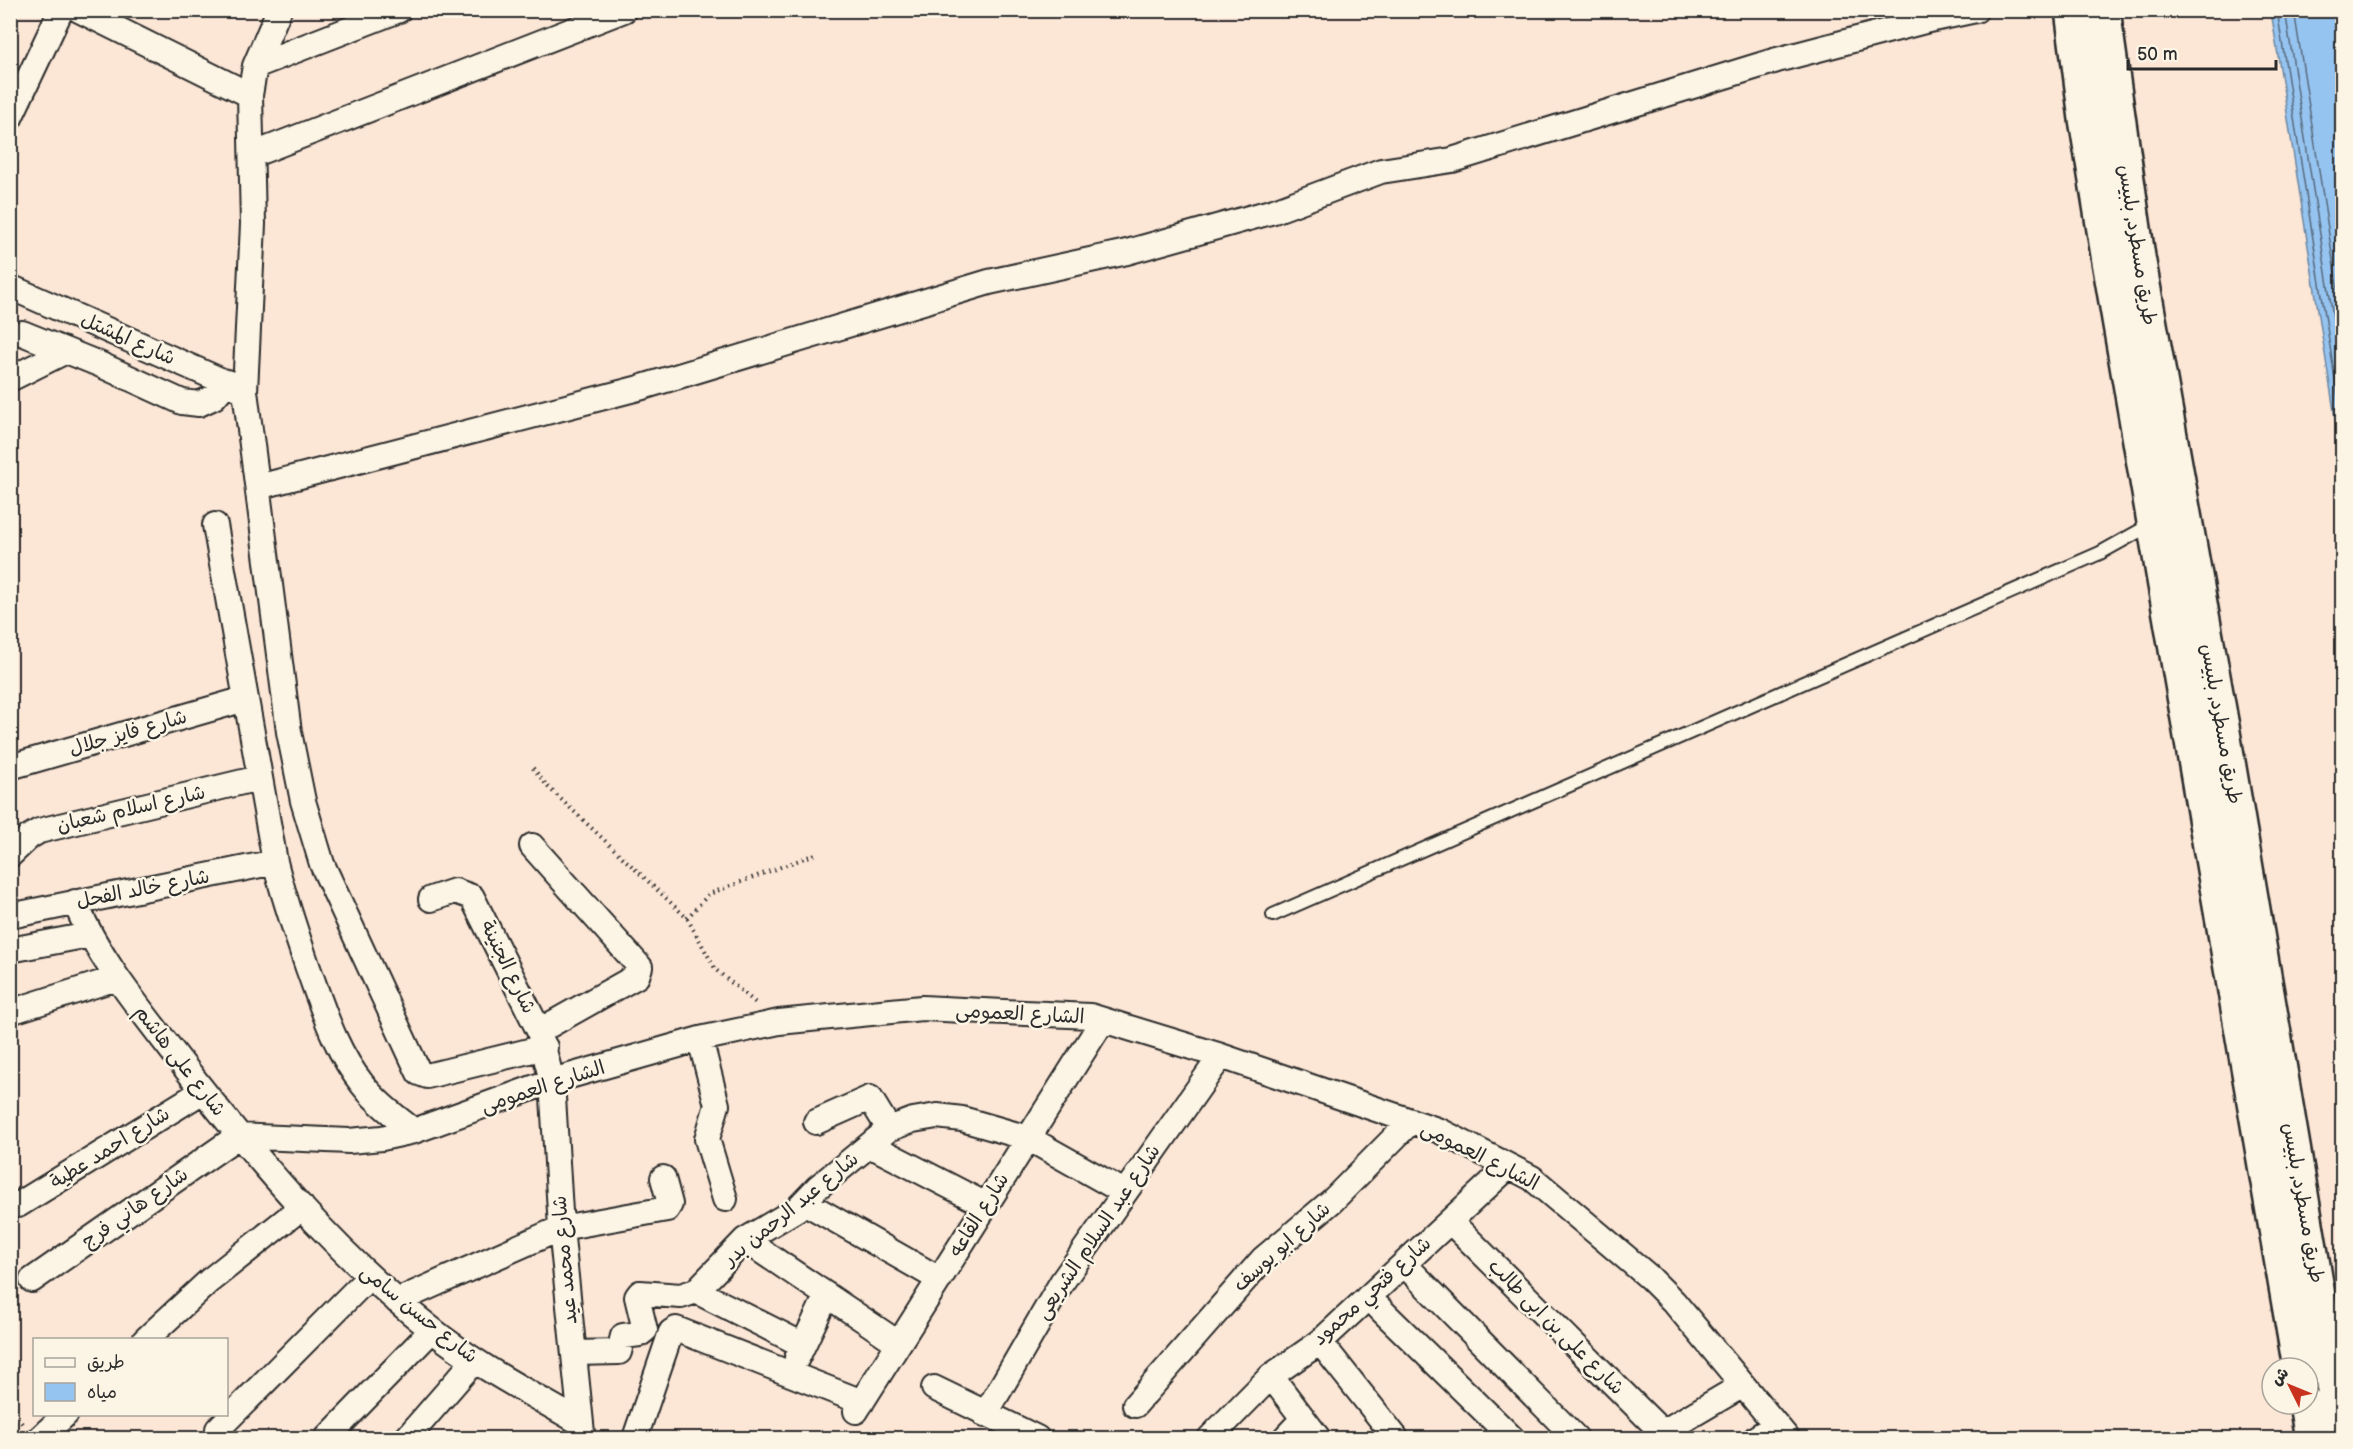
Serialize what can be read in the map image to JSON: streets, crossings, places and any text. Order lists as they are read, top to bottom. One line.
{"streets":{"main road":["طريق مسطرد, بلبيس"],"street":["شارع المشتل","شارع فايز جلال","شارع اسلام شعبان","شارع خالد الفحل","شارع الجنينة","الشارع العمومى","شارع على هاشم","شارع احمد عطية","شارع هاني فرج","شارع عبد الرحمن بدر","شارع القاعه","شارع عبد السلام الشريعى","شارع ابو يوسف","شارع محمد عيد","شارع فتحي محمود","شارع حسن سامى","شارع على بن ابى طالب"]},"crossings":[["شارع خالد الفحل","شارع على هاشم"],["شارع الجنينة","الشارع العمومى"],["شارع الجنينة","شارع محمد عيد"],["الشارع العمومى","شارع على هاشم"],["الشارع العمومى","شارع هاني فرج"],["الشارع العمومى","شارع القاعه"],["الشارع العمومى","شارع عبد السلام الشريعى"],["الشارع العمومى","شارع ابو يوسف"],["الشارع العمومى","شارع محمد عيد"],["الشارع العمومى","شارع فتحي محمود"],["شارع على هاشم","شارع احمد عطية"],["شارع على هاشم","شارع هاني فرج"],["شارع على هاشم","شارع حسن سامى"],["شارع عبد الرحمن بدر","شارع القاعه"],["شارع عبد الرحمن بدر","شارع عبد السلام الشريعى"],["شارع محمد عيد","شارع حسن سامى"],["شارع فتحي محمود","شارع على بن ابى طالب"]],"legend":["طريق","مياه"],"scale_bar":"50 m","north":"top left"}
